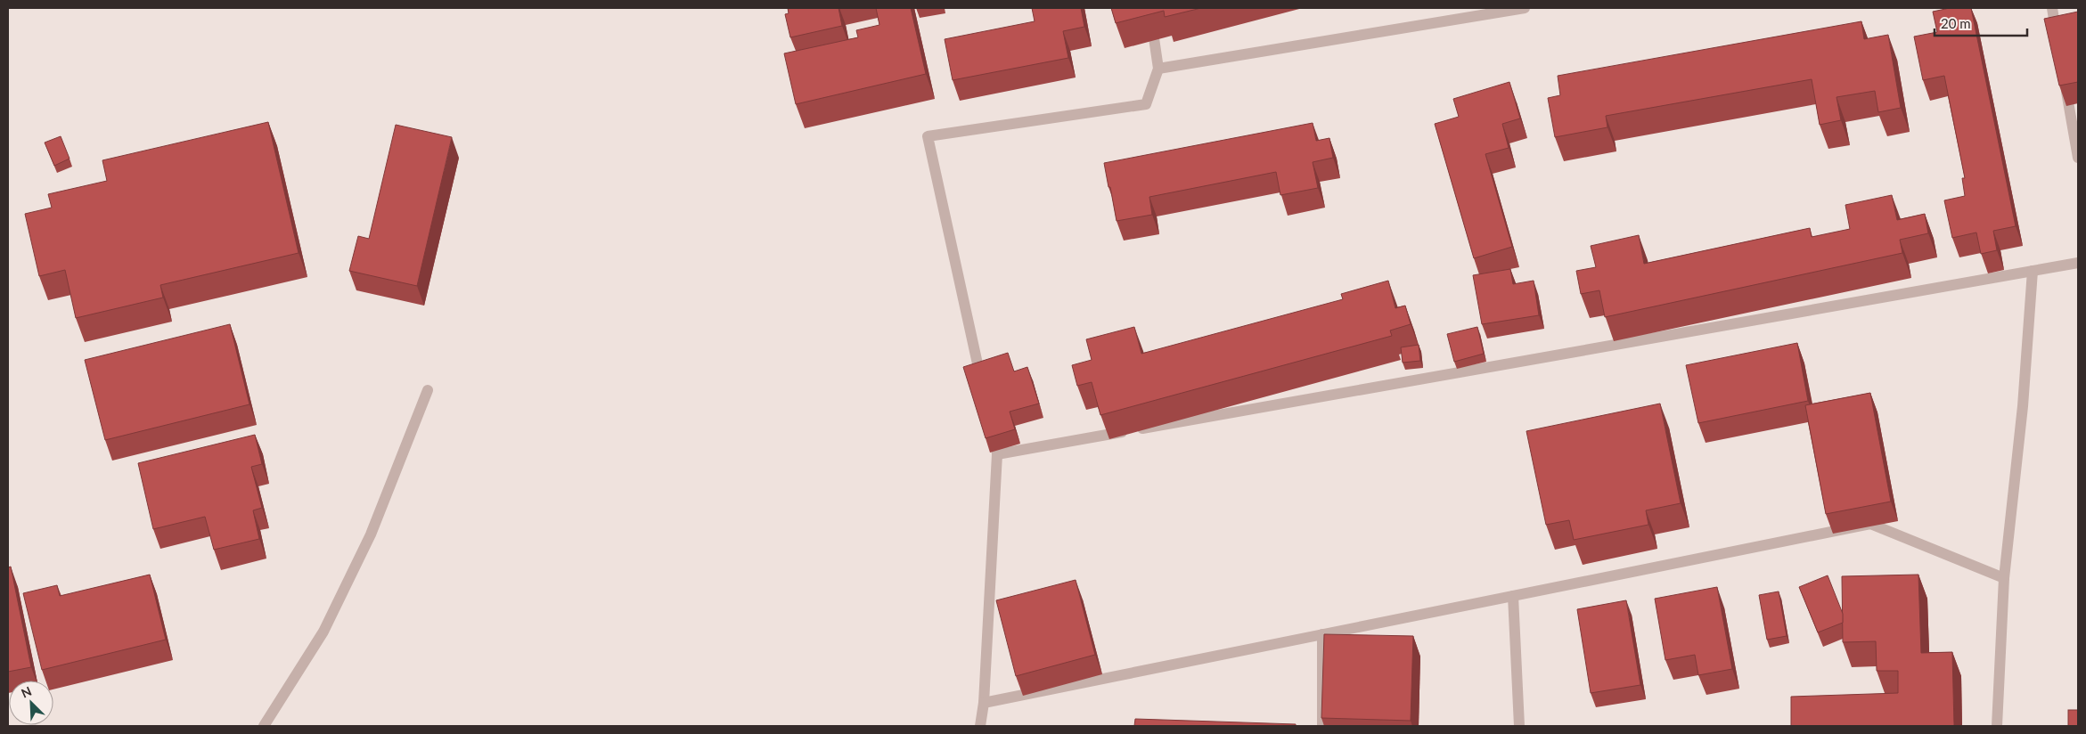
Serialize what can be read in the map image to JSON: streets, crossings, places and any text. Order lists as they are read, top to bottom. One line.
{"scale_bar":"20 m","north":"top left"}
